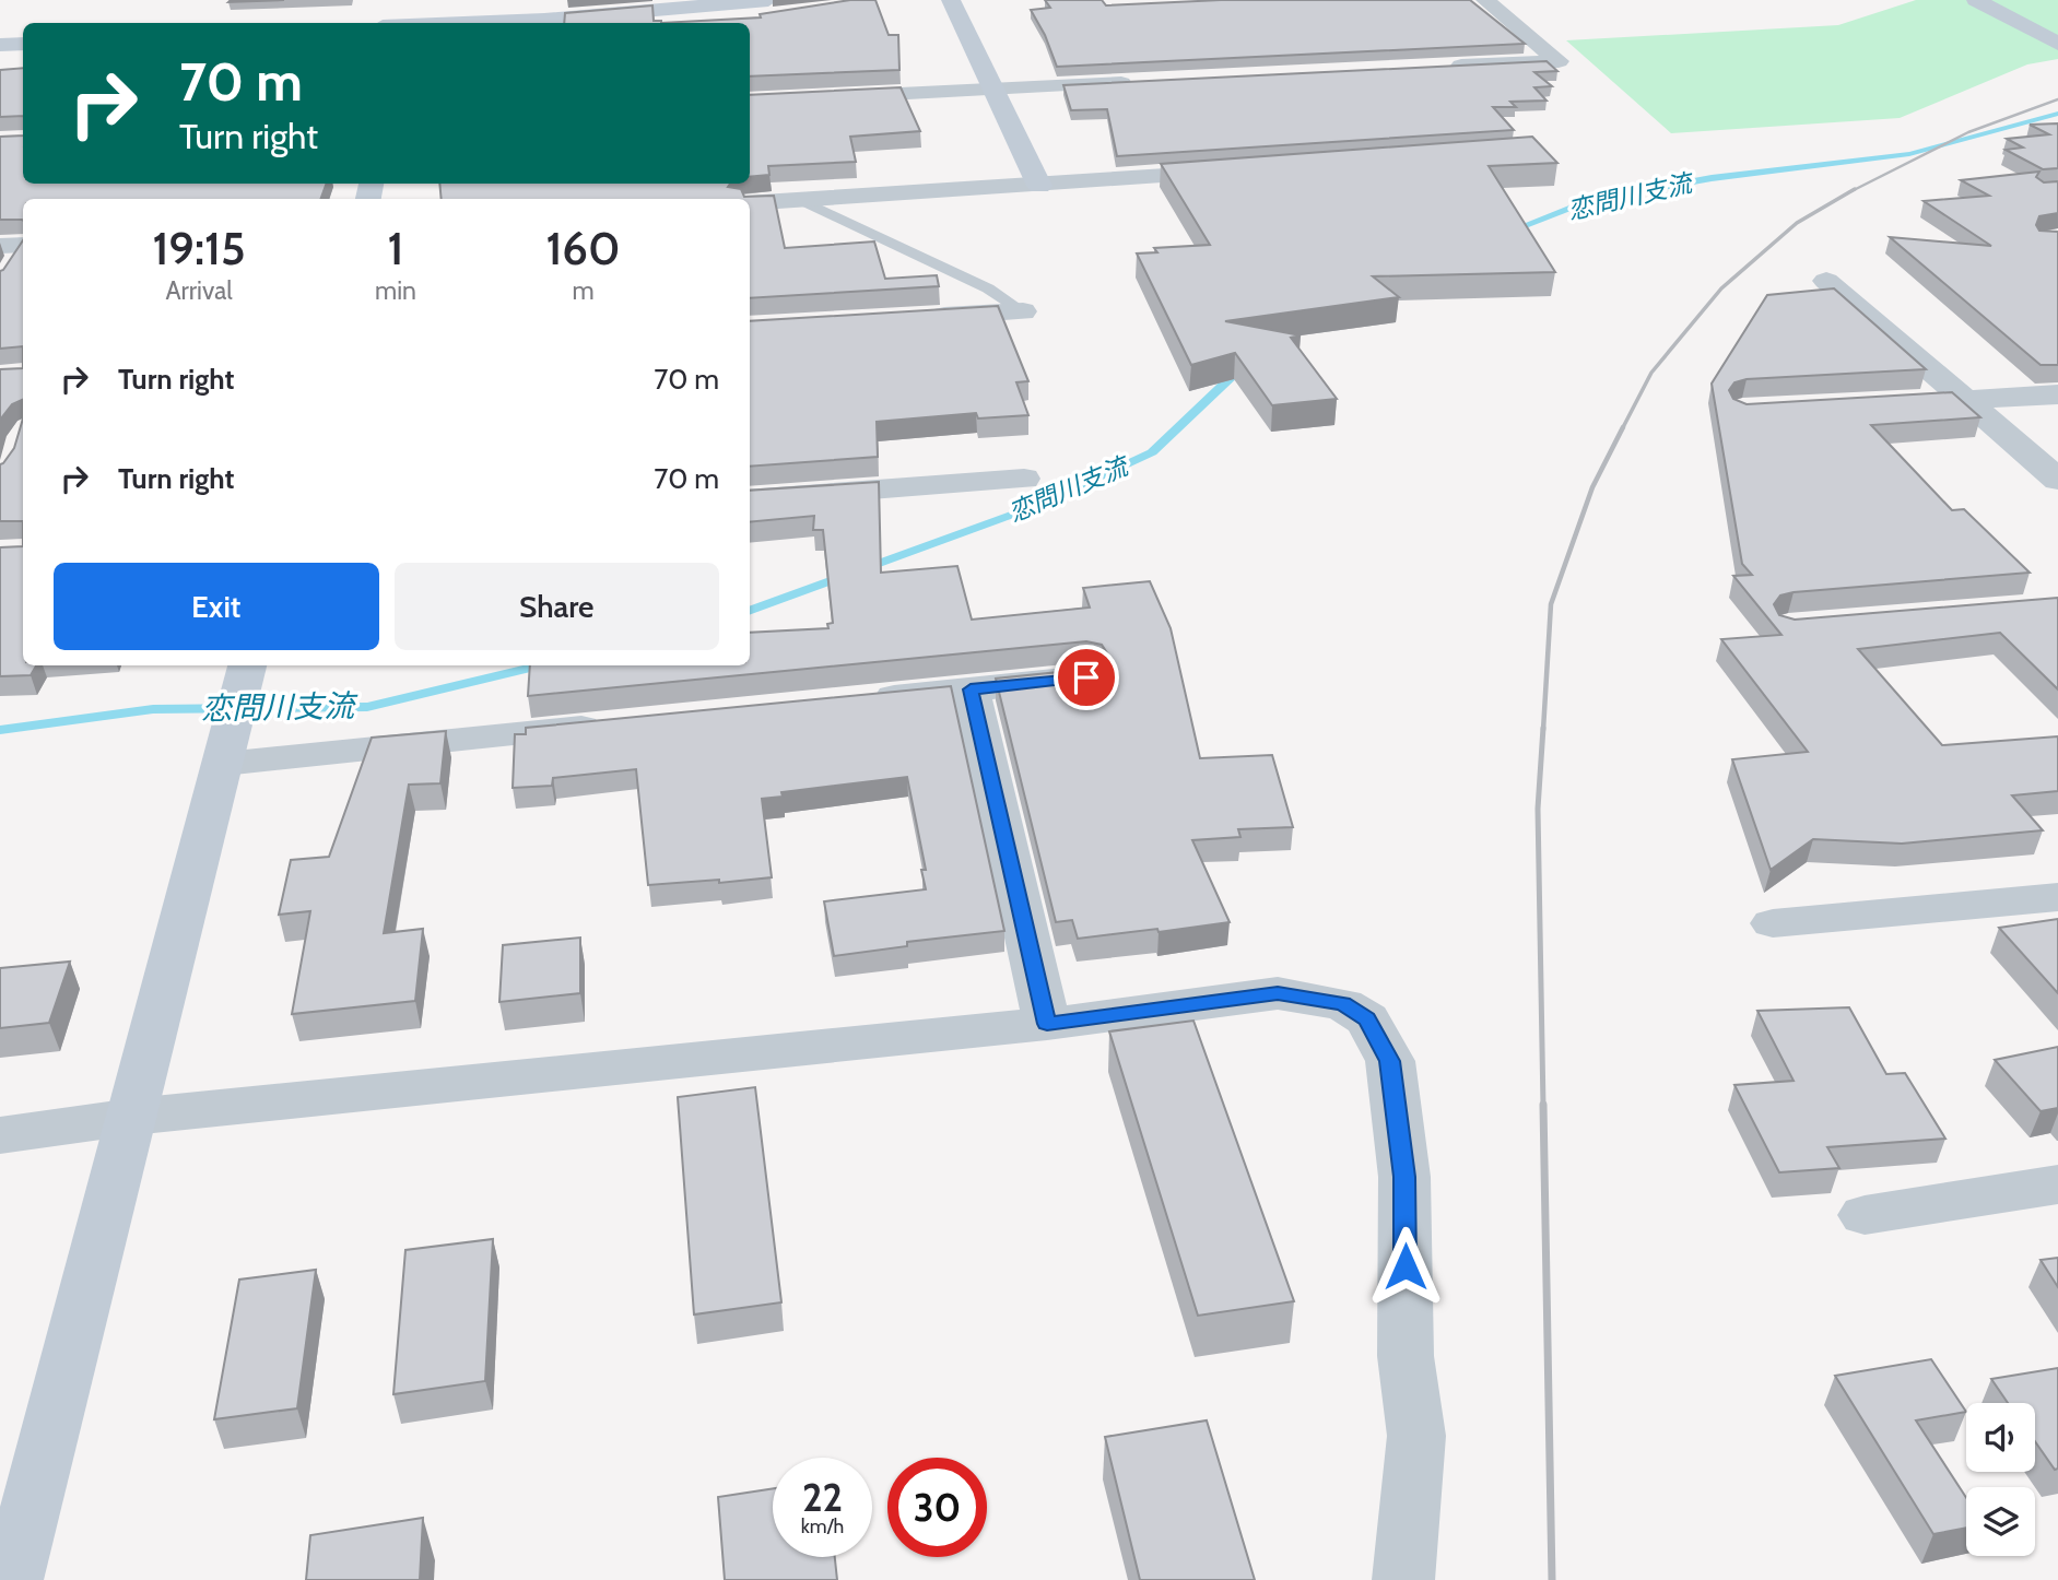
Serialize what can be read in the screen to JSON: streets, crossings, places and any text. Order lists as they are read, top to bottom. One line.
{"water":["恋問川支流"],"page":{"turn":["70 m","Turn right"],"eta":["19:15","Arrival","1","min","160","m"],"list":[{"name":"Turn right","value":"70 m"},{"name":"Turn right","value":"70 m"}],"buttons":["Exit","Share"],"speed":"22 km/h","limit":"30"}}
